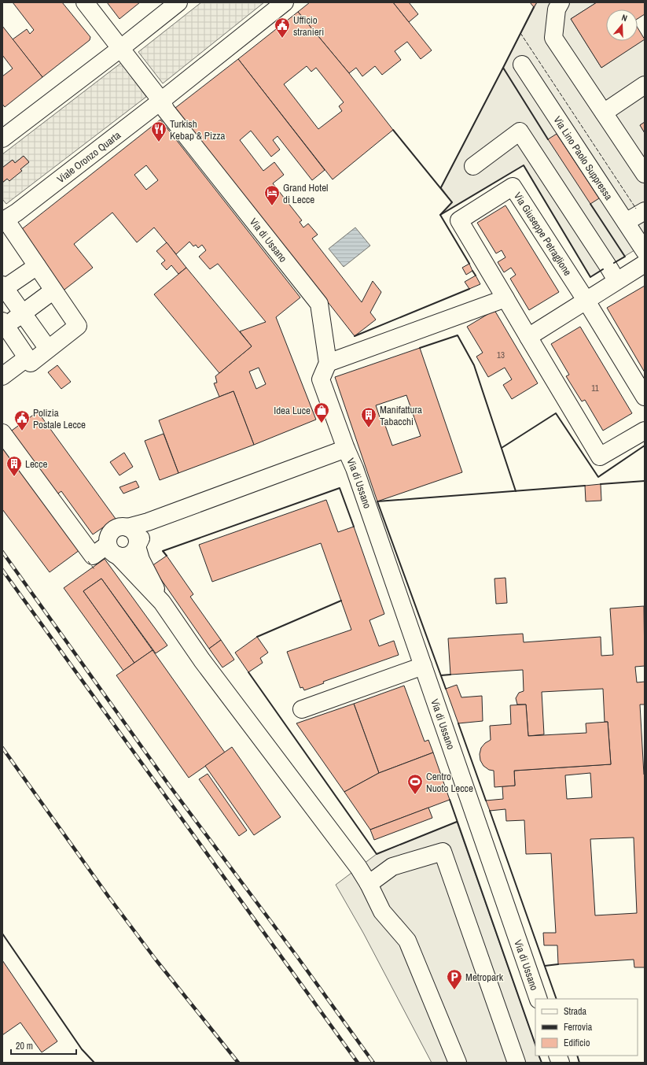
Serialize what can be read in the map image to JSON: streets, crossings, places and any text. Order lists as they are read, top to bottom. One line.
{"streets":{"street":["Viale Oronzo Quarta","Via Lino Paolo Suppressa","Via Giuseppe Petraglione","Via di Ussano"]},"crossings":[["Viale Oronzo Quarta","Via di Ussano"]],"places":{"public building":["Ufficio stranieri","Polizia Postale Lecce"],"restaurant":["Turkish Kebap & Pizza"],"hotel":["Grand Hotel di Lecce"],"shop":["Idea Luce"],"building":["Manifattura Tabacchi","Lecce"],"sports":["Centro Nuoto Lecce"],"parking":["Metropark"]},"house_numbers":["13","11"],"legend":["Strada","Ferrovia","Edificio"],"scale_bar":"20 m","north":"top"}
